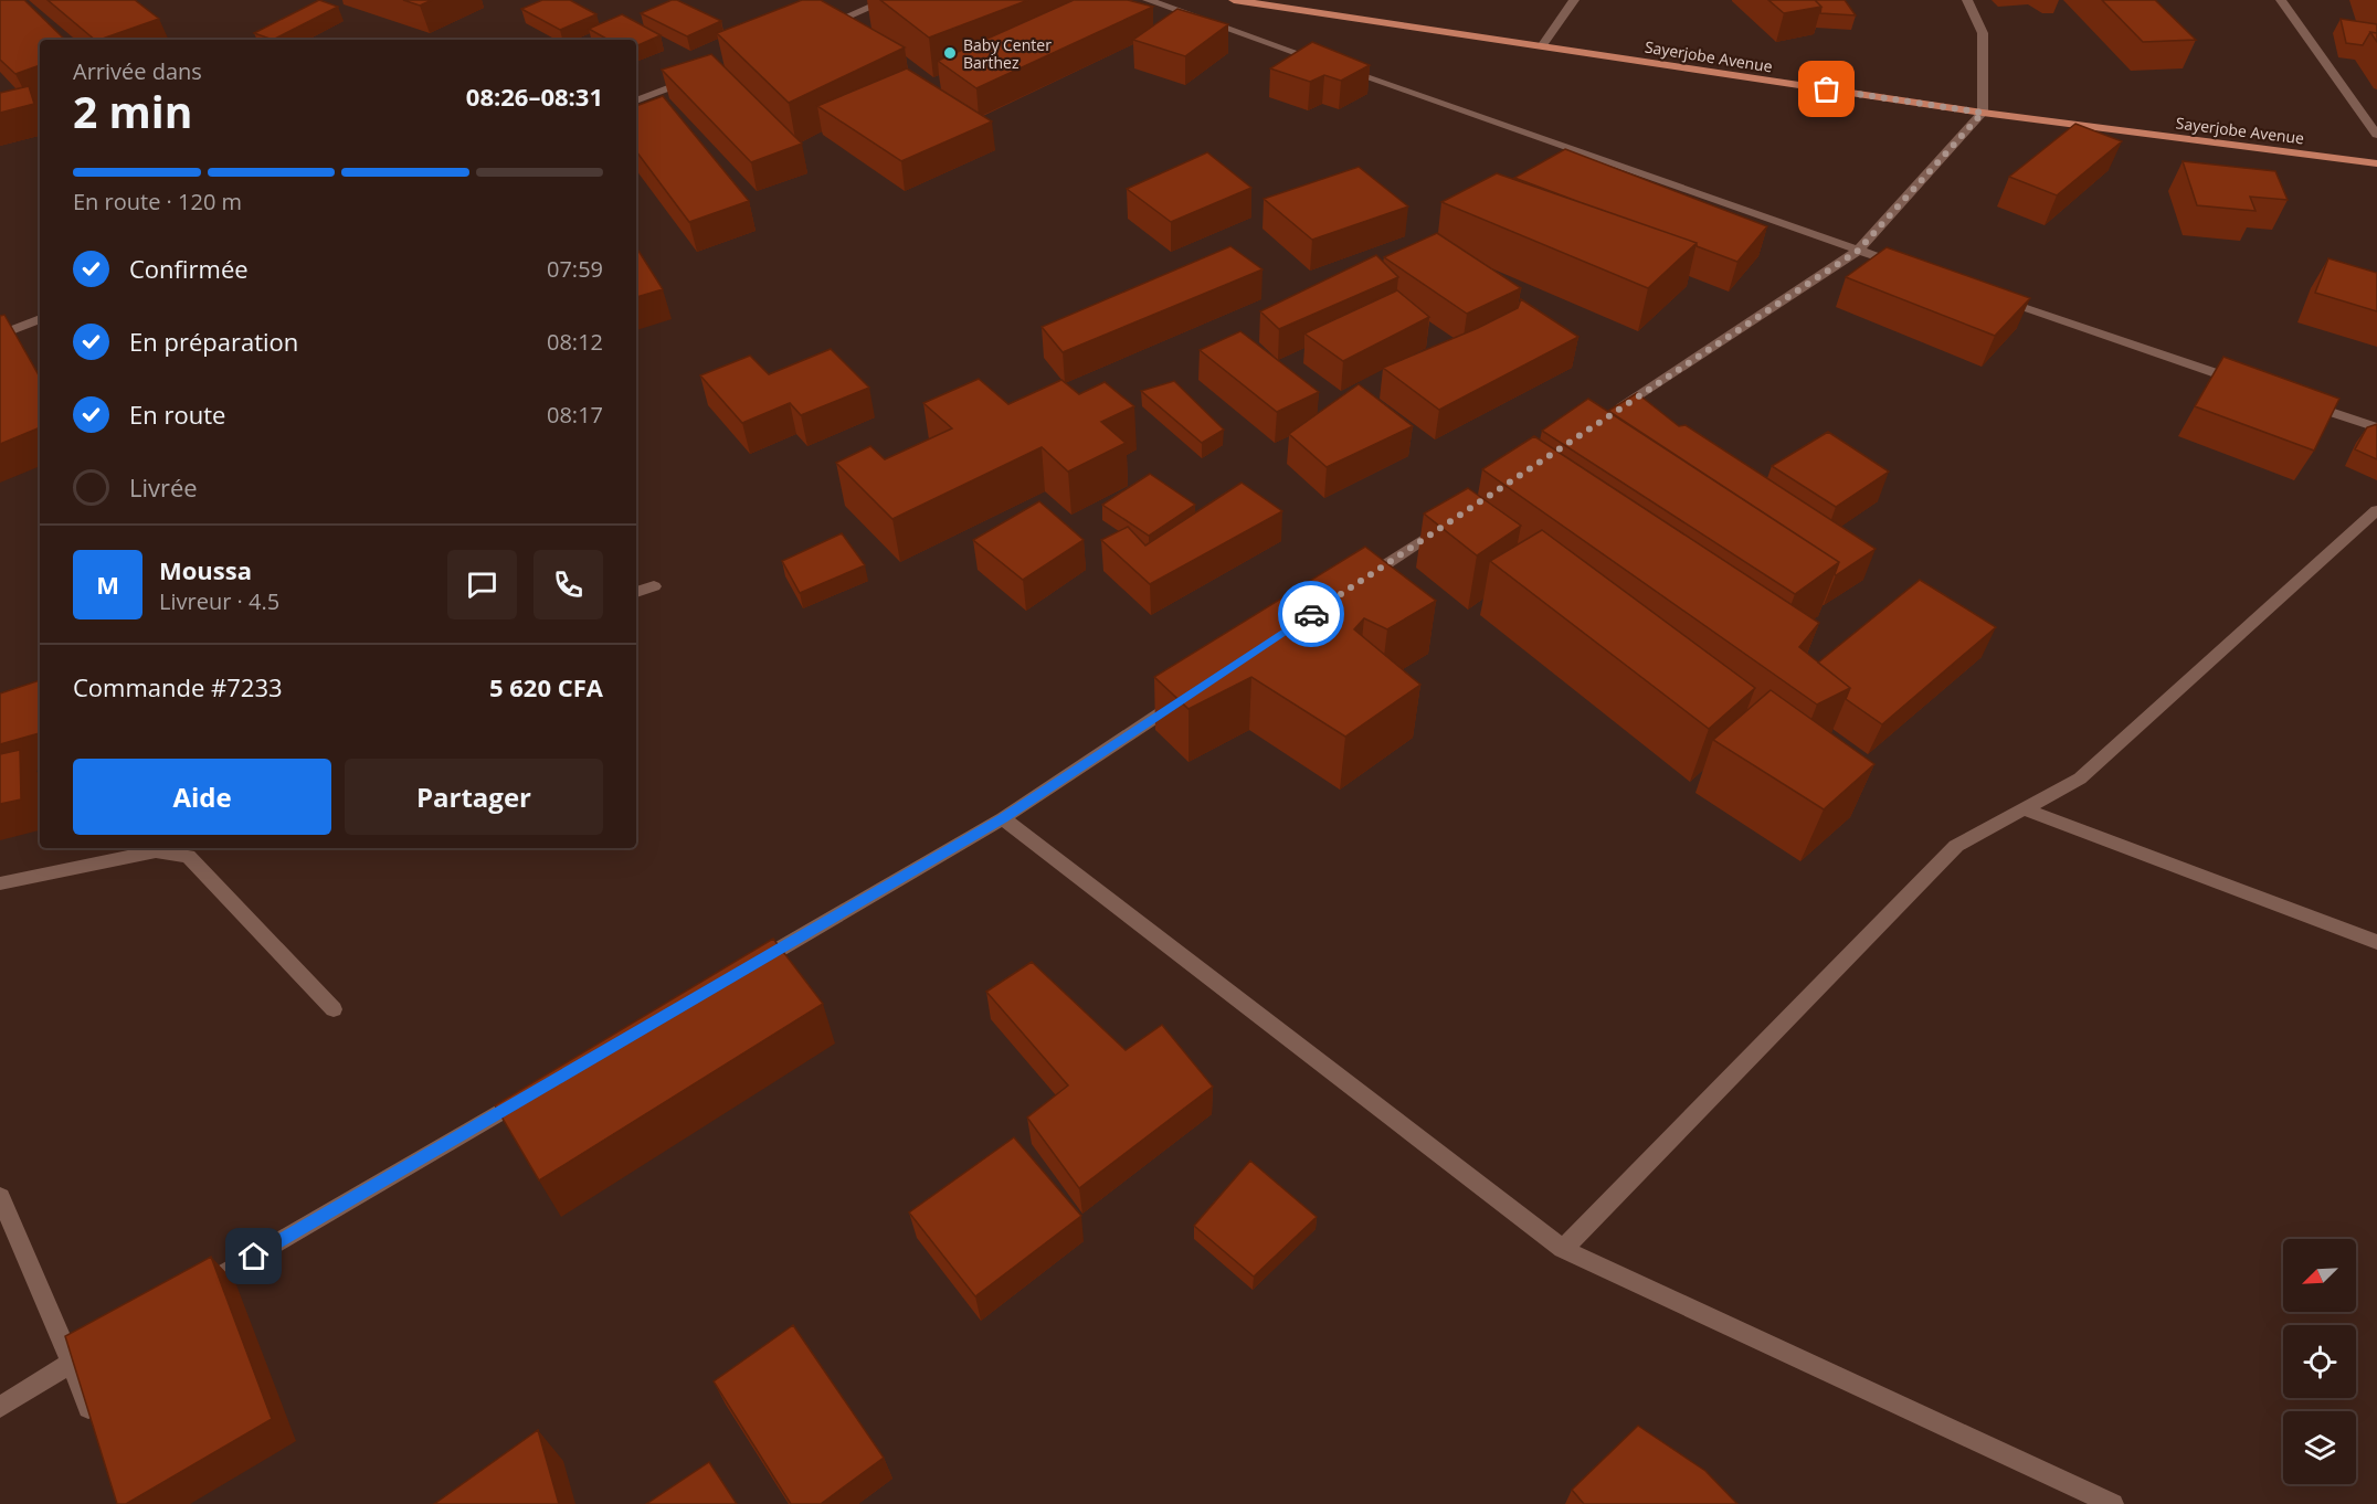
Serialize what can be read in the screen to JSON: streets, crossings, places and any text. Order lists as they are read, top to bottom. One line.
{"streets":{"main road":["Sayerjobe Avenue"]},"places":["Baby Center Barthez"],"north":"bottom left","page":{"heading":["2 min","Arrivée dans","08:26–08:31"],"panel":["Moussa","Livreur · 4.5","Commande #7233","5 620 CFA"],"bar":"En route · 120 m","list":[["Confirmée","07:59"],["En préparation","08:12"],["En route","08:17"],"Livrée"],"round":"M","buttons":["Aide","Partager"]}}
